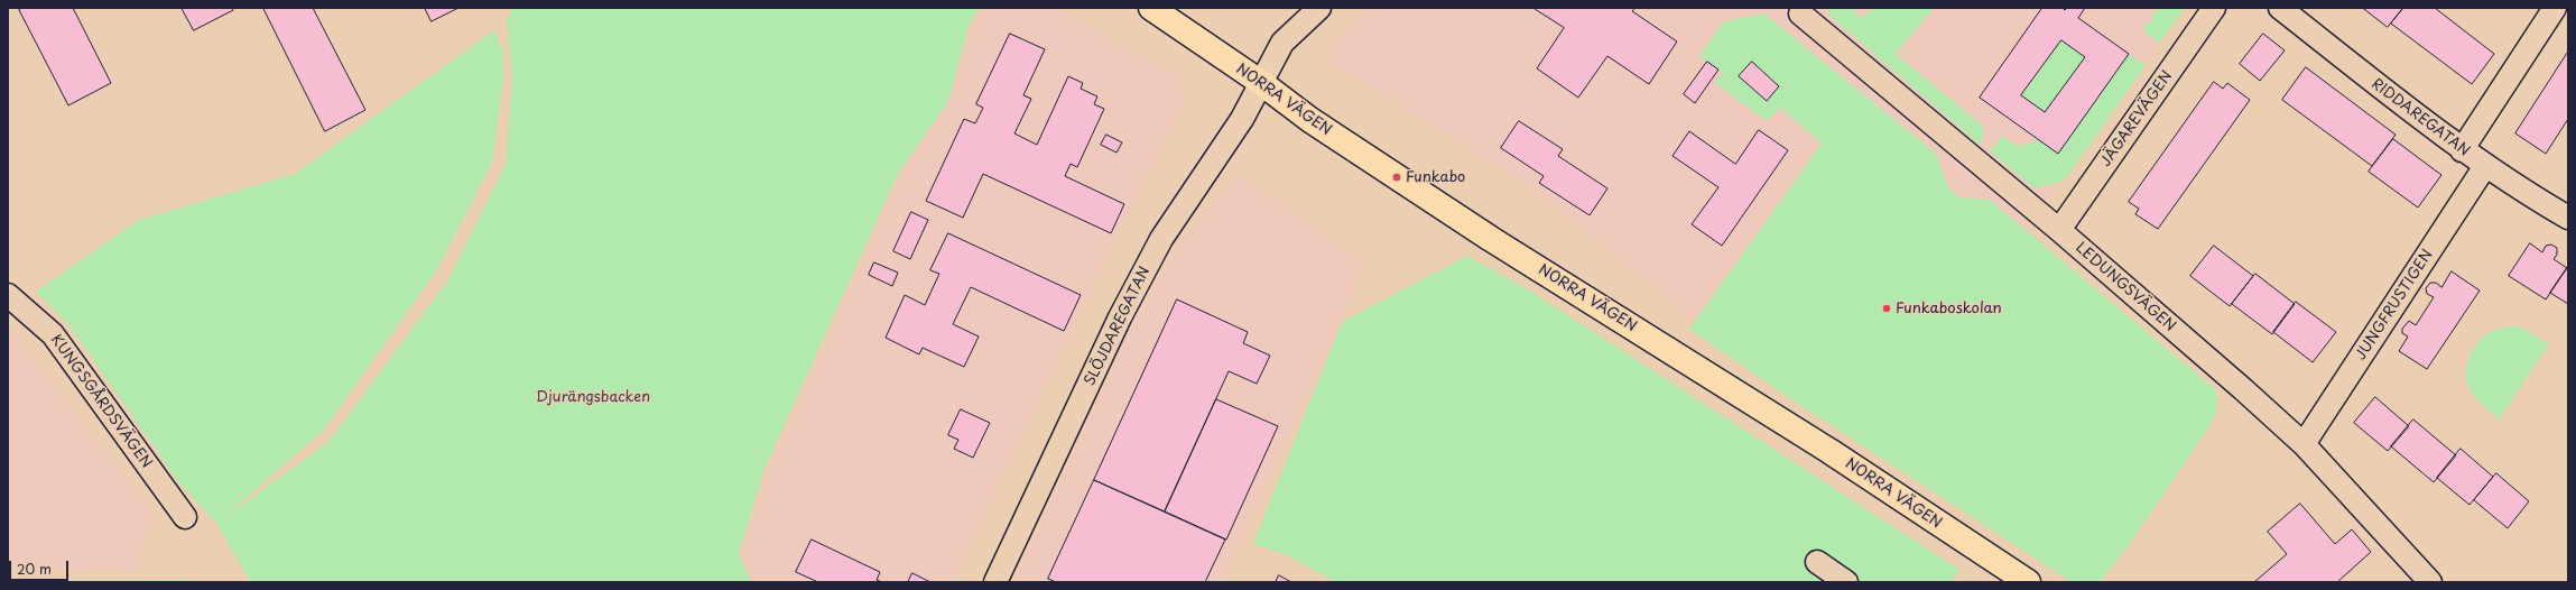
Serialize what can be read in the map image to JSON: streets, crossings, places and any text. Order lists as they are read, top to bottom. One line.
{"streets":{"main road":["NORRA VÄGEN"],"street":["RIDDAREGATAN","JÄGAREVÄGEN","LEDUNGSVÄGEN","JUNGFRUSTIGEN","SLÖJDAREGATAN","KUNGSGÅRDSVÄGEN"]},"crossings":[["NORRA VÄGEN","SLÖJDAREGATAN"],["RIDDAREGATAN","JUNGFRUSTIGEN"],["JÄGAREVÄGEN","LEDUNGSVÄGEN"],["LEDUNGSVÄGEN","JUNGFRUSTIGEN"]],"parks":["Djurängsbacken"],"places":["Funkabo","Funkaboskolan"],"scale_bar":"20 m"}
